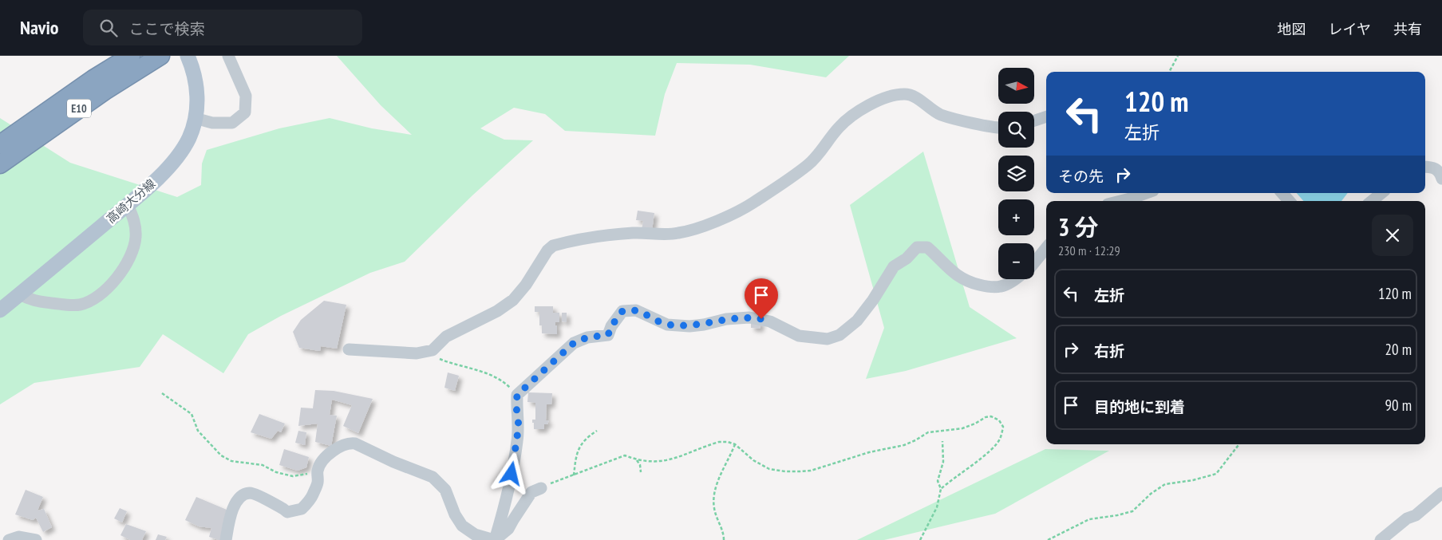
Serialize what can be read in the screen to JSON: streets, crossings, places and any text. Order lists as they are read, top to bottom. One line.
{"streets":{"highway":["E10"],"main road":["高崎大分線"]},"north":"right","page":{"header":"Navio","search":"ここで検索","nav":["地図","レイヤ","共有"],"map_buttons":["+","−"],"turn":["120 m","左折"],"then":"その先","heading":["3 分","230 m · 12:29"],"list":[{"name":"左折","value":"120 m"},{"name":"右折","value":"20 m"},{"name":"目的地に到着","value":"90 m"}]}}
